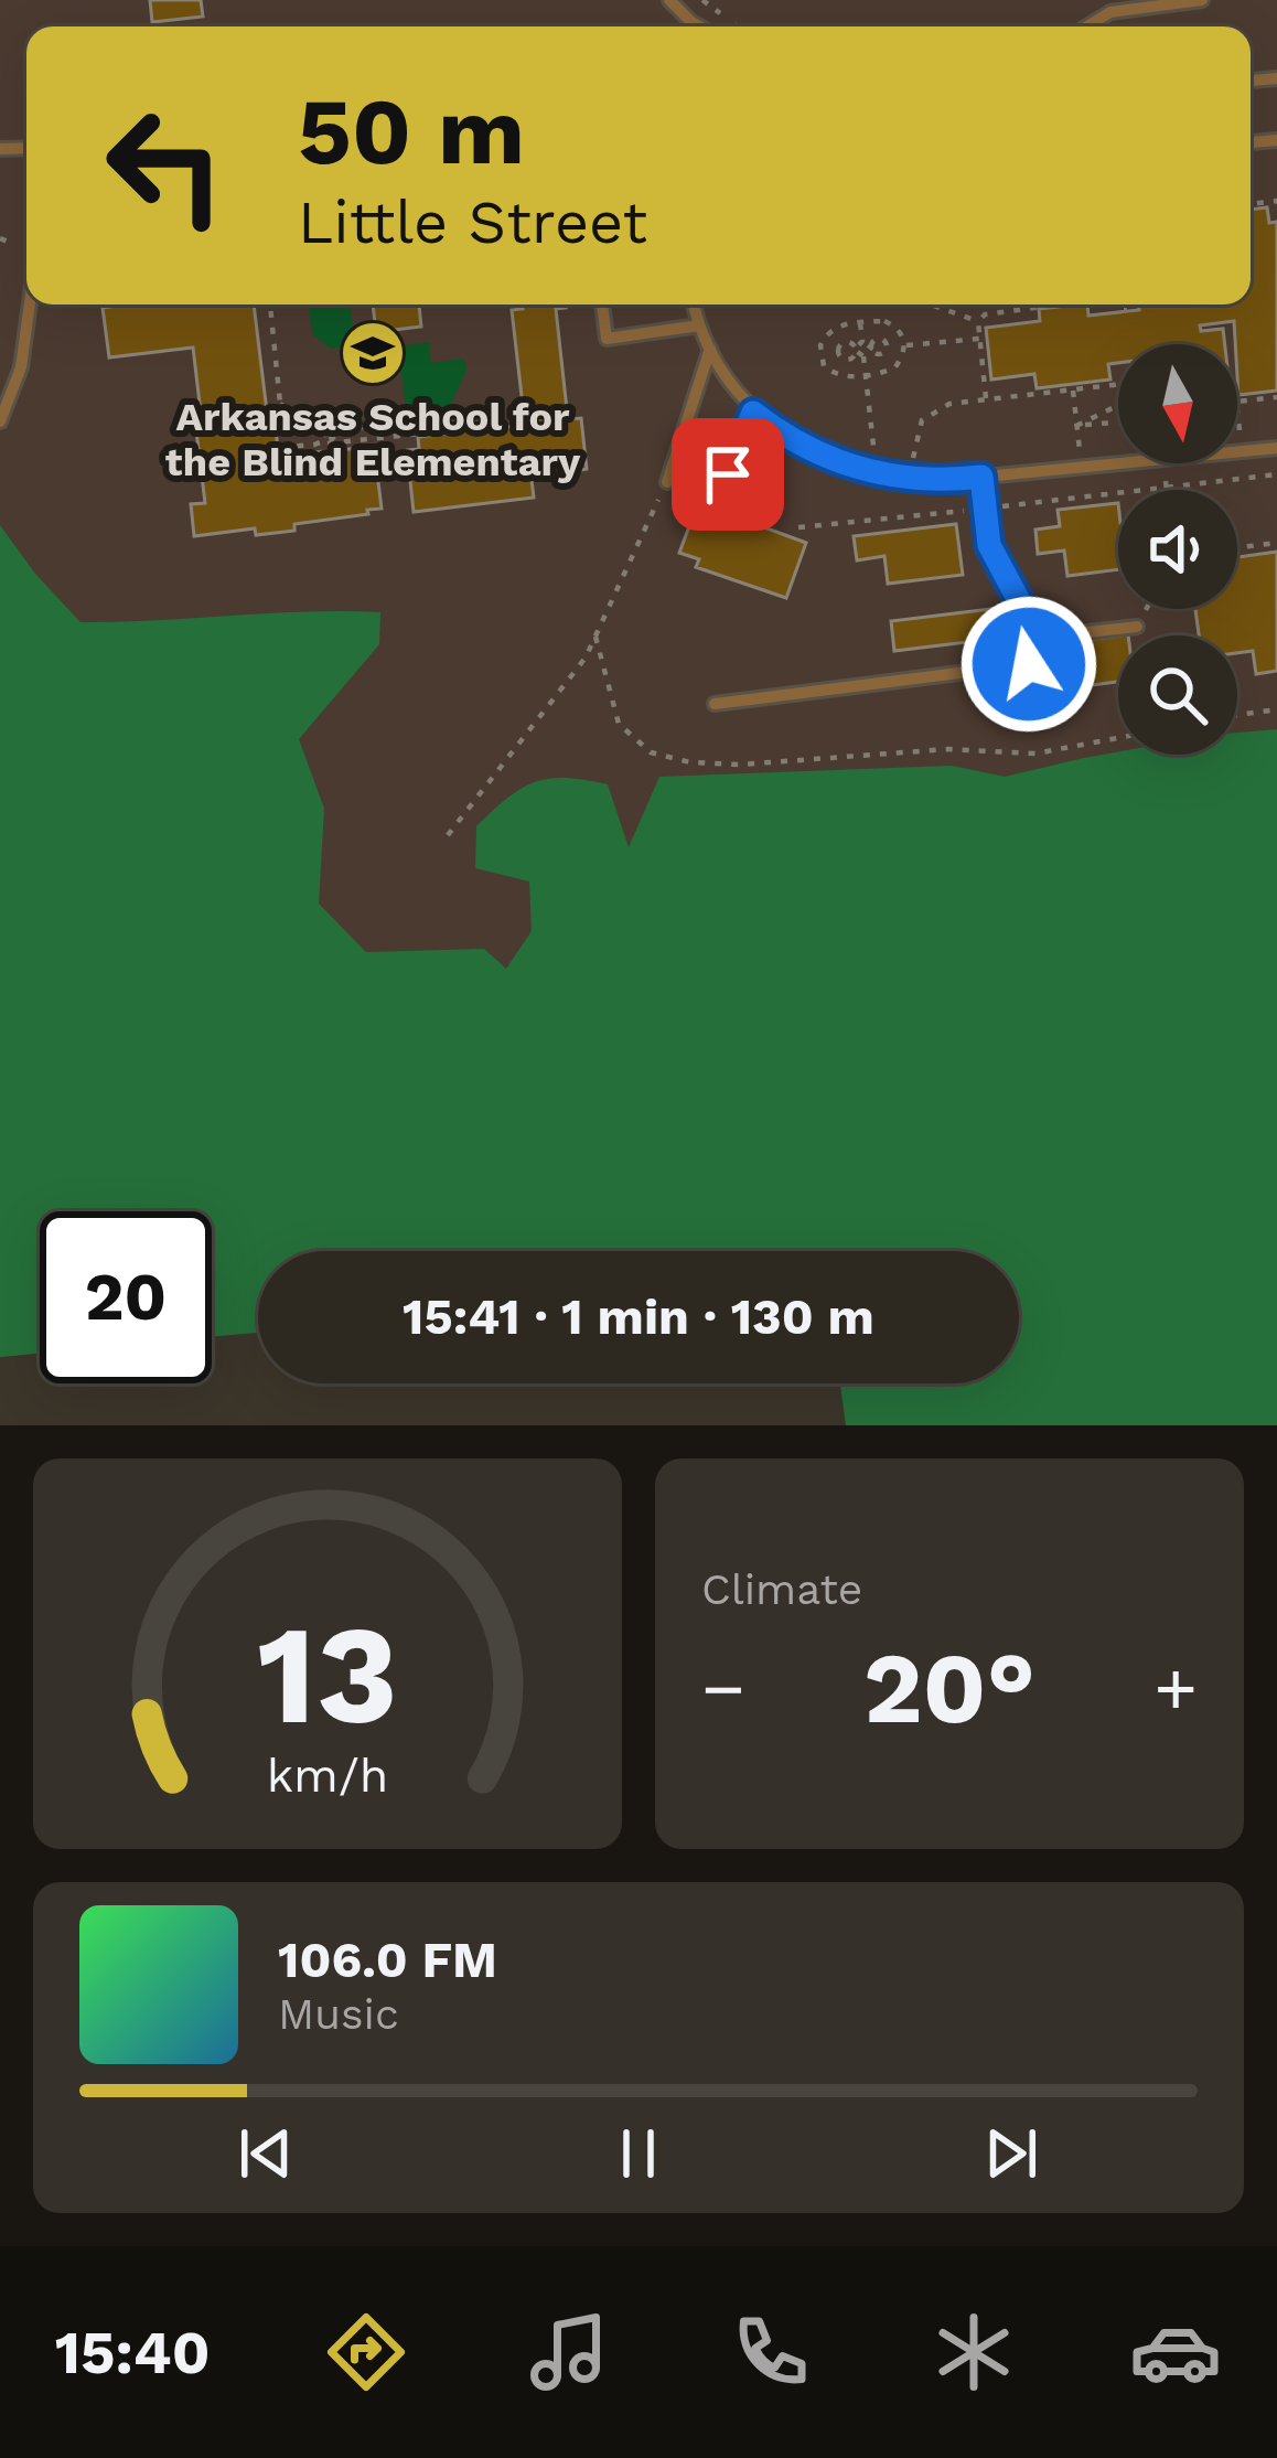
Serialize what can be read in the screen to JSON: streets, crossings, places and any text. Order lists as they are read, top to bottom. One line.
{"places":{"school or university":["Arkansas School for the Blind Elementary"]},"north":"bottom","page":{"turn":["50 m","Little Street"],"limit":"20","trip":"15:41 · 1 min · 130 m","tile":"Climate","heat":["−","20°","+"],"song":["106.0 FM","Music"],"tabs":"15:40","gauge":["13","km/h"]}}
